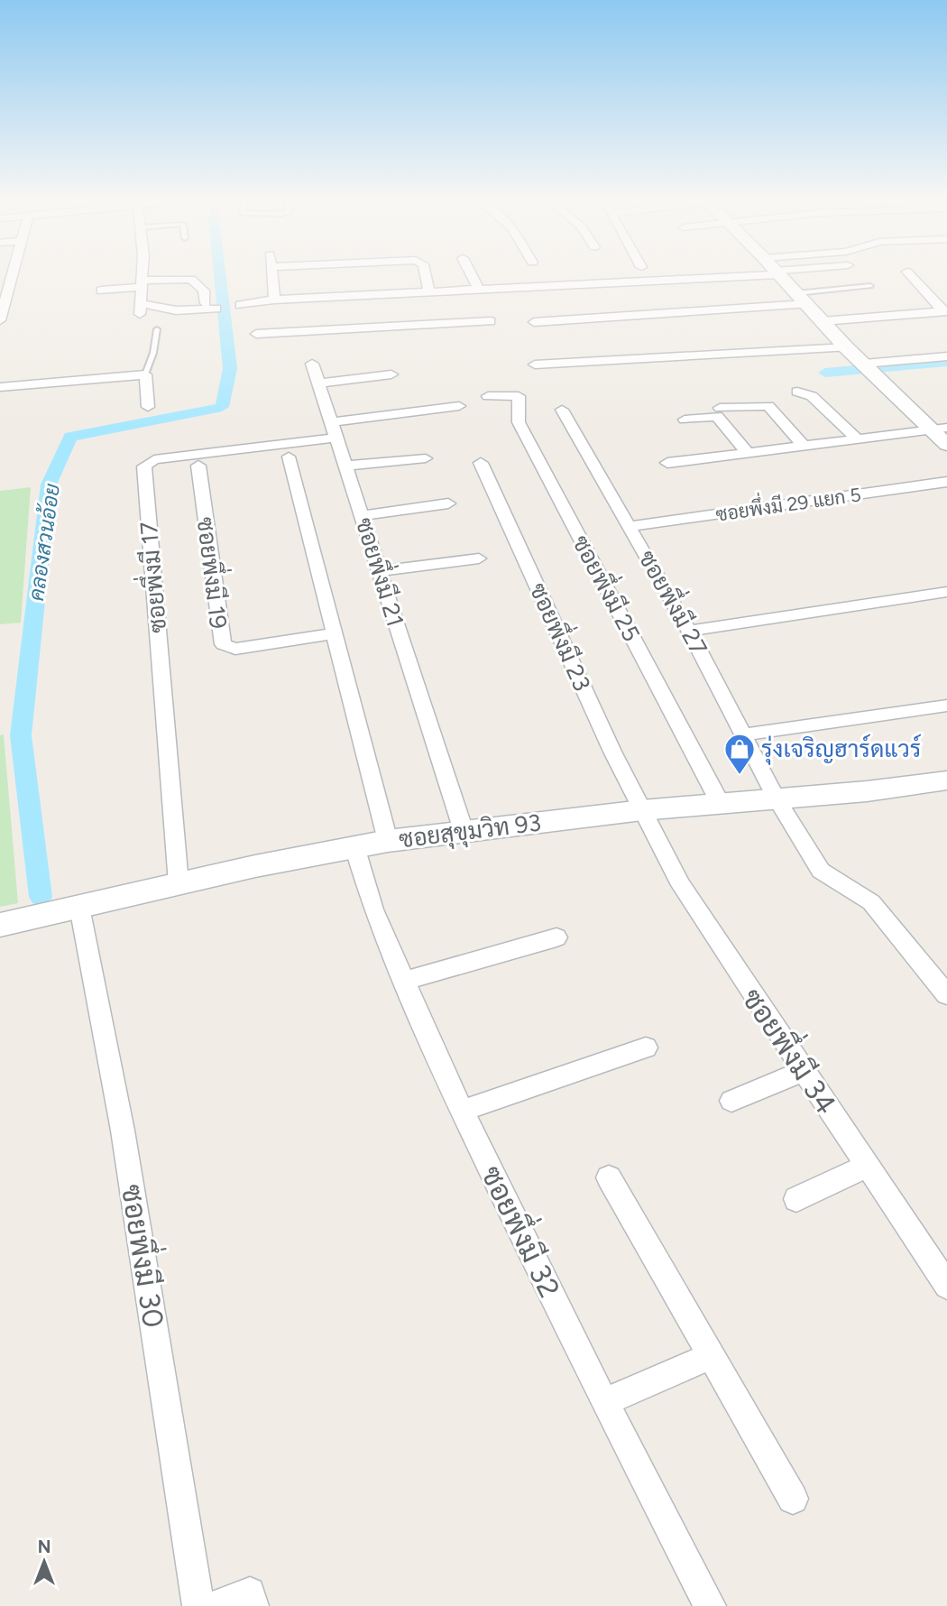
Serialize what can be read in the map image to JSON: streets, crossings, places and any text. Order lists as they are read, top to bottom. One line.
{"streets":{"street":["ซอยพึ่งมี 29 แยก 5","ซอยพึ่งมี 21","ซอยพึ่งมี 19","ซอยพึ่งมี 17","ซอยพึ่งมี 25","ซอยพึ่งมี 27","ซอยพึ่งมี 23","ซอยสุขุมวิท 93","ซอยพึ่งมี 34","ซอยพึ่งมี 32","ซอยพึ่งมี 30"]},"crossings":[["ซอยพึ่งมี 29 แยก 5","ซอยพึ่งมี 27"],["ซอยพึ่งมี 21","ซอยพึ่งมี 17"],["ซอยพึ่งมี 21","ซอยสุขุมวิท 93"],["ซอยพึ่งมี 17","ซอยสุขุมวิท 93"],["ซอยพึ่งมี 25","ซอยสุขุมวิท 93"],["ซอยพึ่งมี 27","ซอยสุขุมวิท 93"],["ซอยพึ่งมี 23","ซอยสุขุมวิท 93"],["ซอยพึ่งมี 23","ซอยพึ่งมี 34"],["ซอยสุขุมวิท 93","ซอยพึ่งมี 34"],["ซอยสุขุมวิท 93","ซอยพึ่งมี 32"],["ซอยสุขุมวิท 93","ซอยพึ่งมี 30"]],"water":["คลองสวนอ้อย"],"places":{"shop":["รุ่งเจริญฮาร์ดแวร์"]},"north":"top"}
